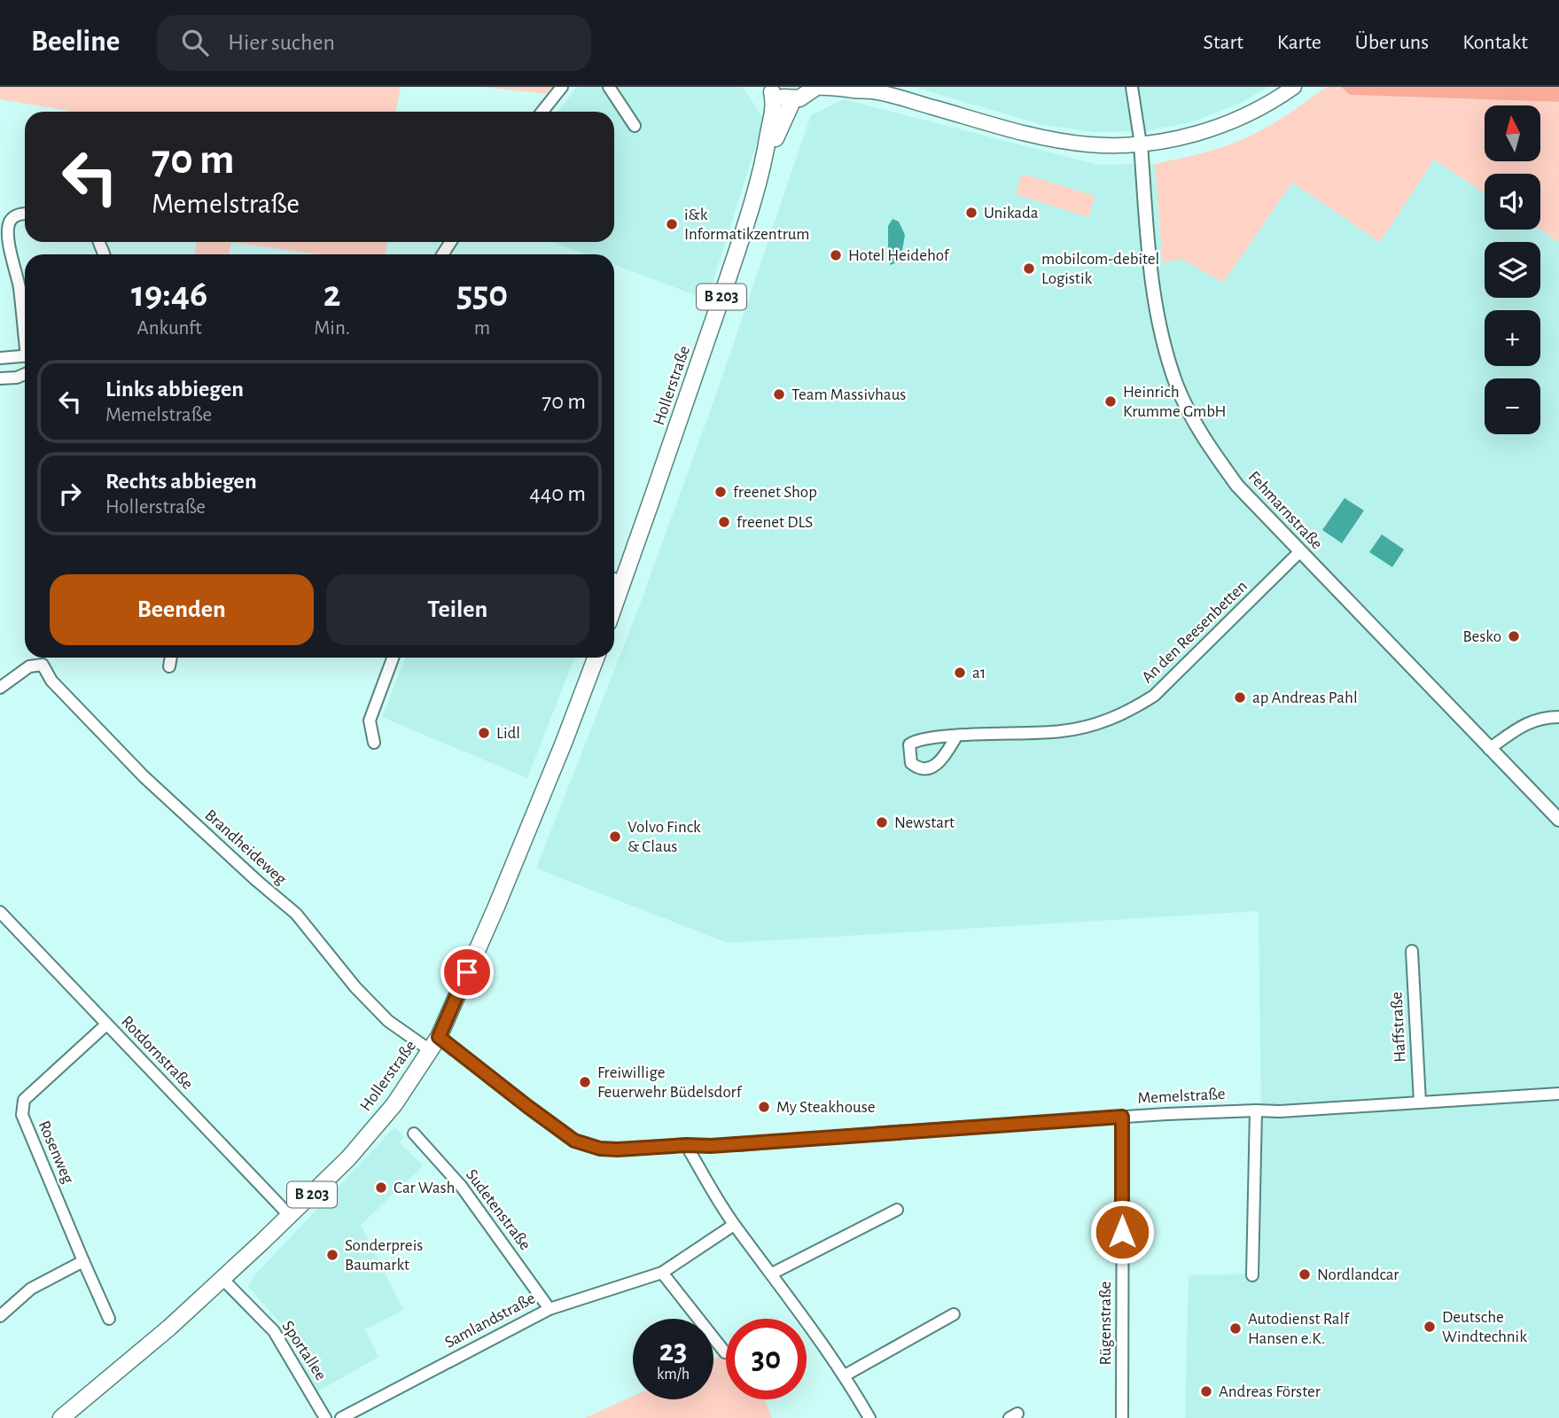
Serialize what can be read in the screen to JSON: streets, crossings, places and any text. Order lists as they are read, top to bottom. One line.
{"streets":{"main road":["B 203","Hollerstraße"],"street":["Fehmarnstraße","An den Reesenbetten","Brandheideweg","Haffstraße","Rotdornstraße","Memelstraße","Rosenweg","Sudetenstraße","Samlandstraße","Rügenstraße","Sportallee"]},"crossings":[["Hollerstraße","Brandheideweg"],["Hollerstraße","Rotdornstraße"],["Hollerstraße","Memelstraße"],["Hollerstraße","Sportallee"],["Fehmarnstraße","An den Reesenbetten"],["Brandheideweg","Memelstraße"],["Haffstraße","Memelstraße"],["Rotdornstraße","Rosenweg"],["Memelstraße","Rügenstraße"],["Sudetenstraße","Samlandstraße"]],"places":["Unikada","i&k Informatikzentrum","Hotel Heidehof","mobilcom-debitel Logistik","Team Massivhaus","Heinrich Krumme GmbH","freenet Shop","freenet DLS","Besko","a1","ap Andreas Pahl","Lidl","Newstart","Volvo Finck & Claus","Freiwillige Feuerwehr Büdelsdorf","My Steakhouse","Car Wash","Sonderpreis Baumarkt","Nordlandcar","Deutsche Windtechnik","Autodienst Ralf Hansen e.K.","Andreas Förster"],"north":"top","page":{"header":"Beeline","search":"Hier suchen","nav":["Start","Karte","Über uns","Kontakt"],"map_buttons":["+","−"],"turn":["70 m","Memelstraße"],"eta":["19:46","Ankunft","2","Min.","550","m"],"list":[{"name":"Links abbiegen","note":"Memelstraße","value":"70 m"},{"name":"Rechts abbiegen","note":"Hollerstraße","value":"440 m"}],"buttons":["Beenden","Teilen"],"speed":"23 km/h","limit":"30"}}
